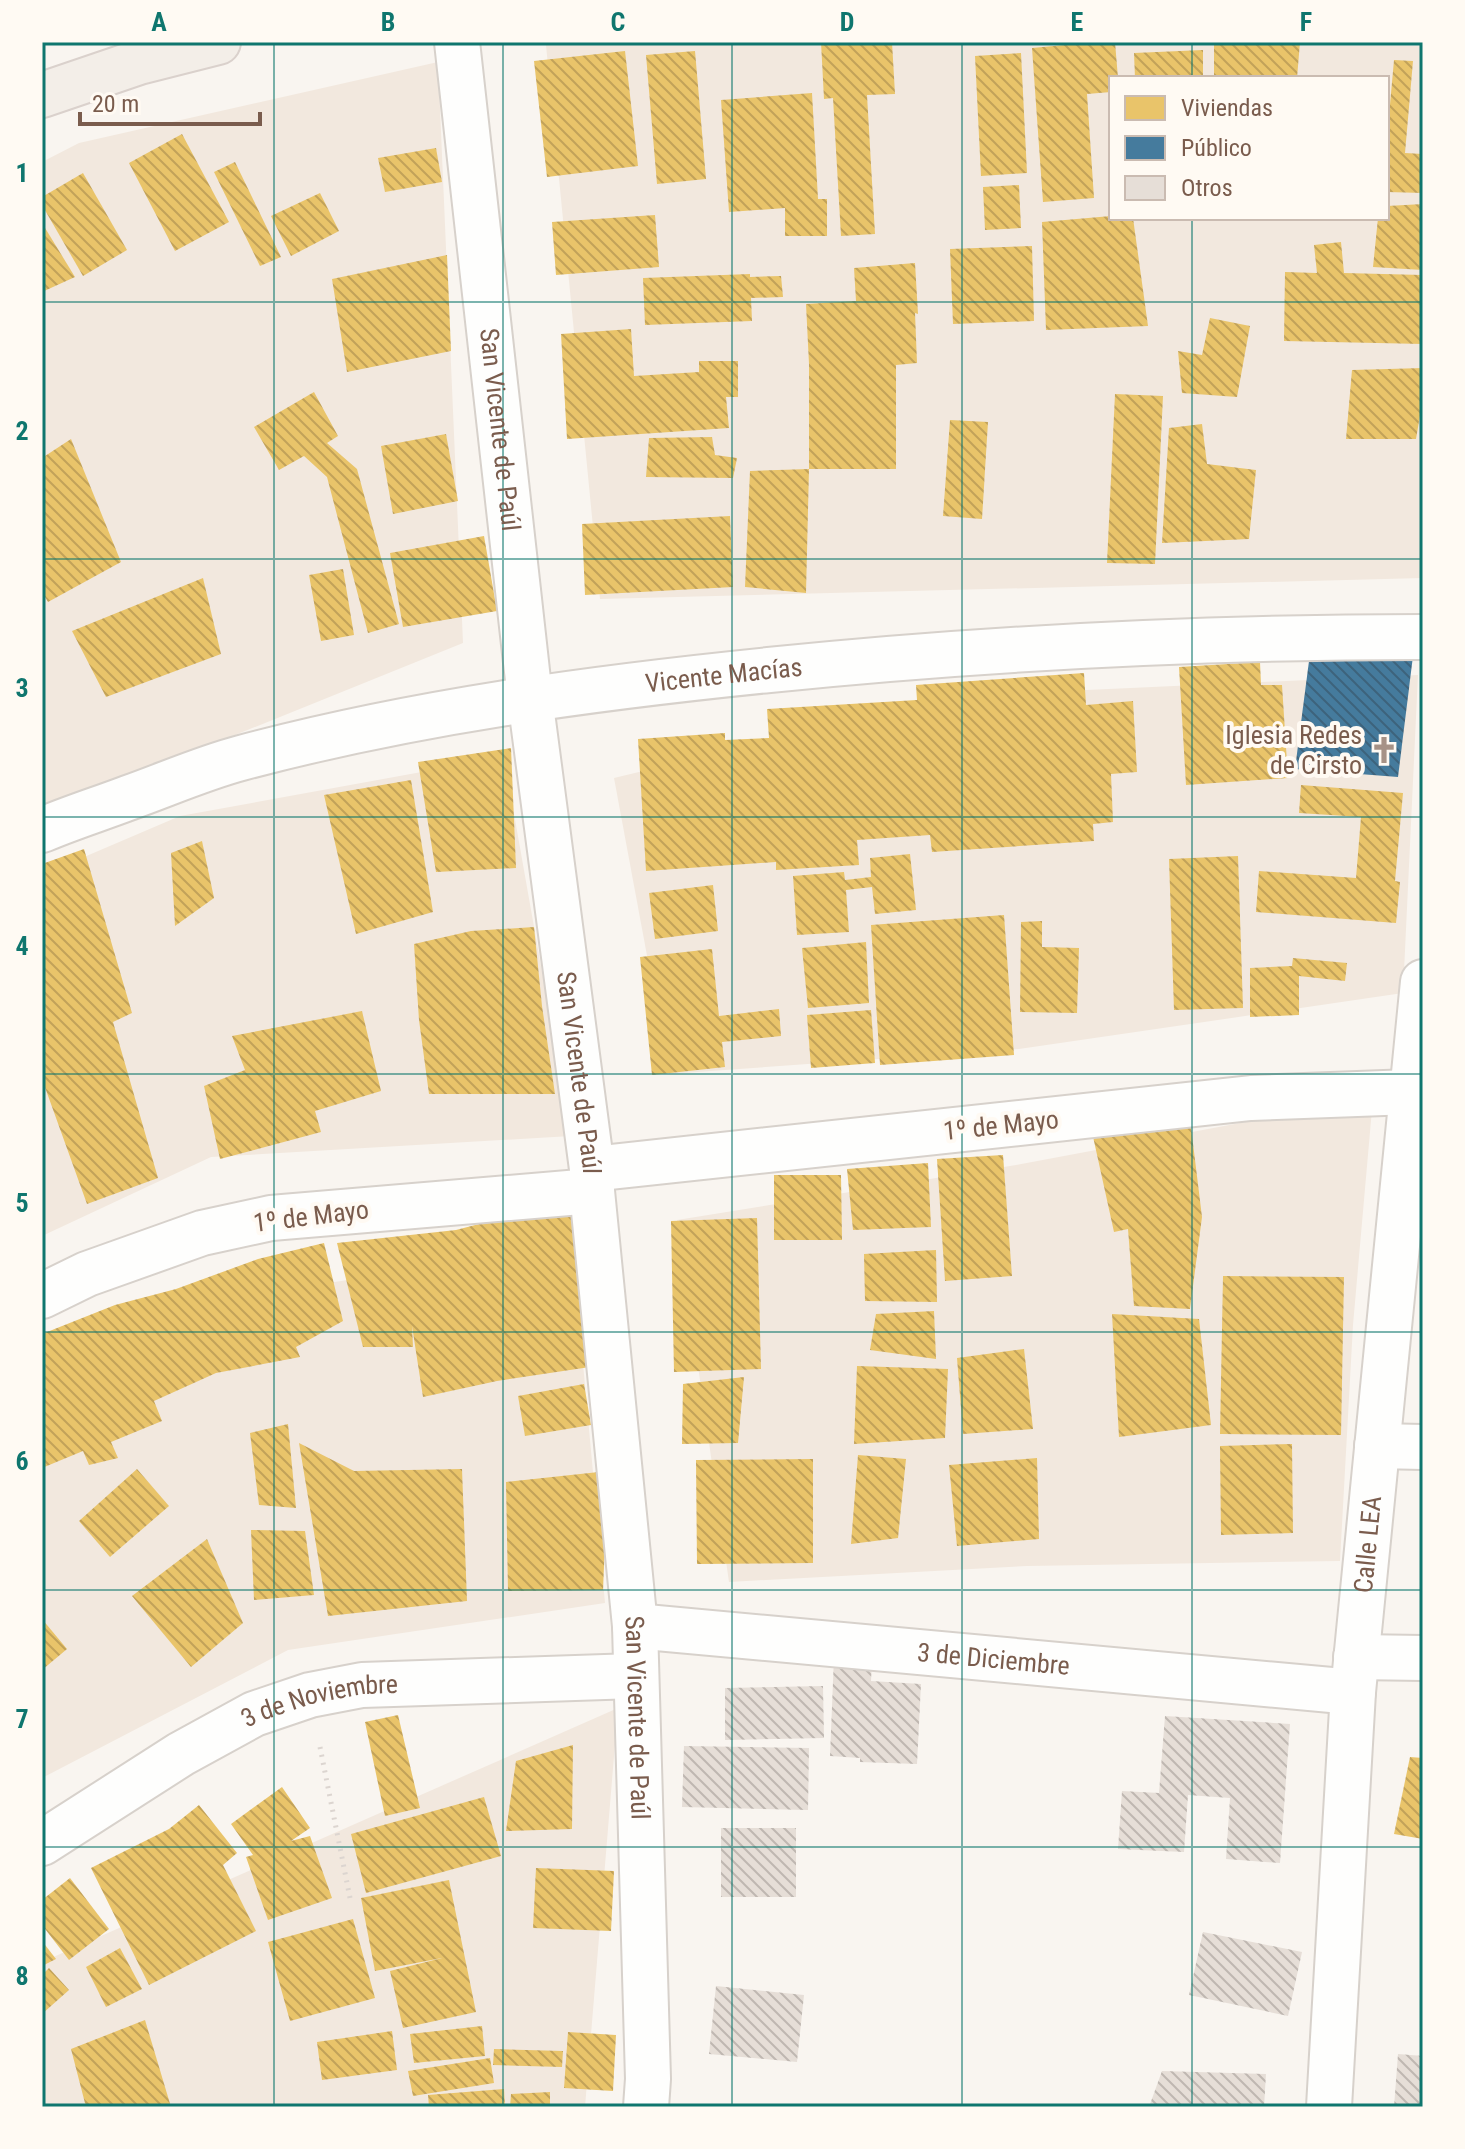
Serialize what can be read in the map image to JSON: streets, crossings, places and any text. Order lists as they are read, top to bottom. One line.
{"streets":{"street":["San Vicente de Paúl","Vicente Macías","1º de Mayo","Calle LEA","3 de Diciembre","3 de Noviembre"]},"crossings":[["San Vicente de Paúl","Vicente Macías"],["San Vicente de Paúl","1º de Mayo"],["San Vicente de Paúl","3 de Diciembre"],["San Vicente de Paúl","3 de Noviembre"],["1º de Mayo","Calle LEA"],["Calle LEA","3 de Diciembre"]],"places":{"church":["Iglesia Redes de Cirsto"]},"legend":["Viviendas","Público","Otros"],"scale_bar":"20 m","grid":{"columns":["A","B","C","D","E","F"],"rows":["1","2","3","4","5","6","7","8"]}}
